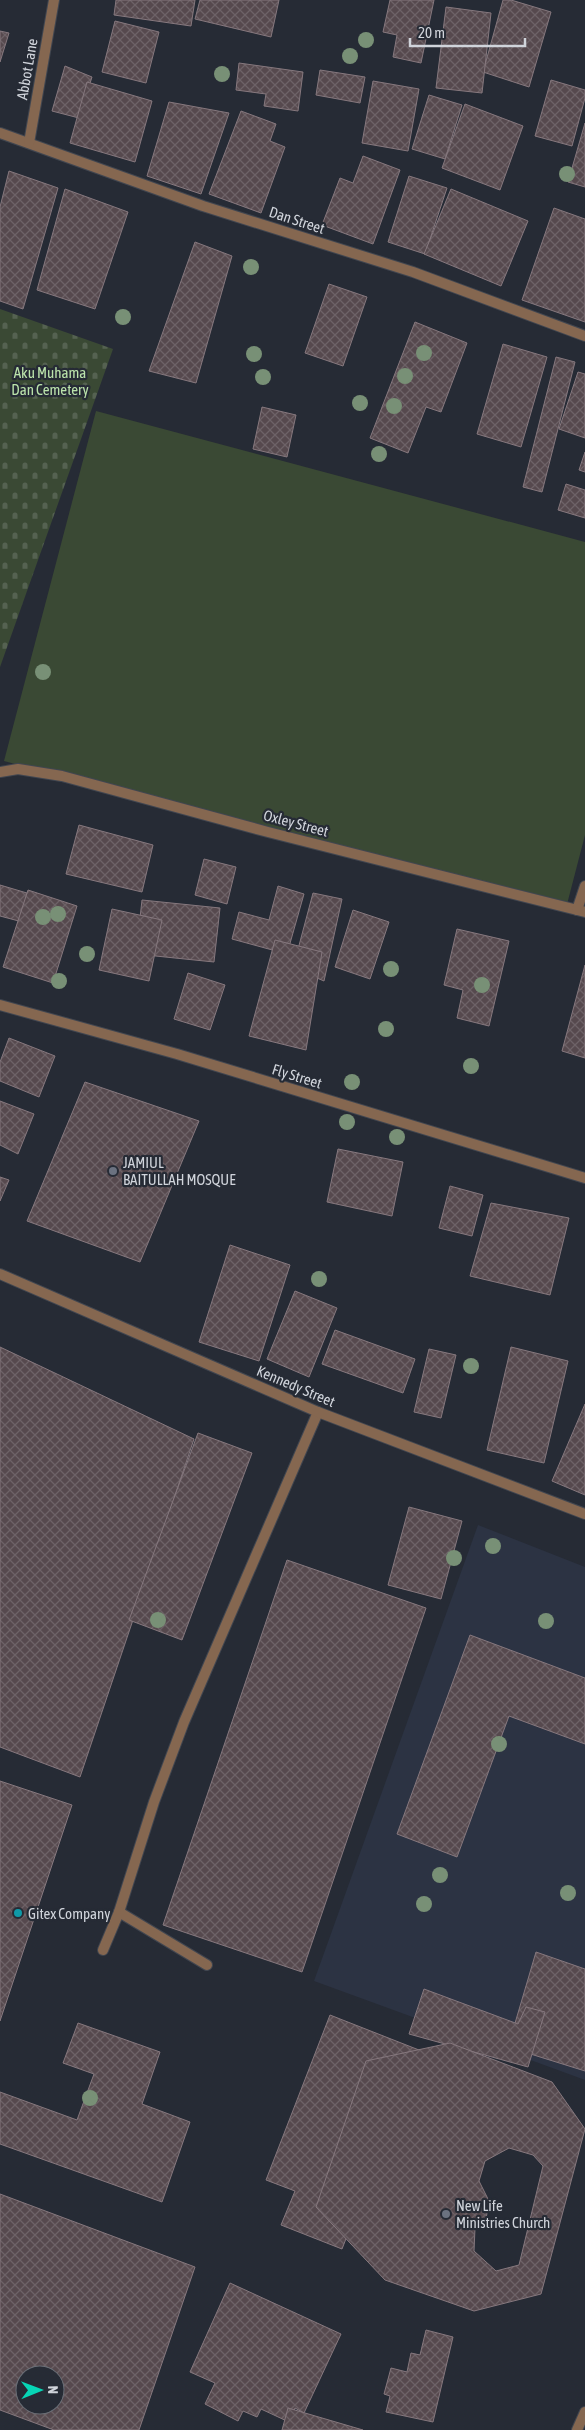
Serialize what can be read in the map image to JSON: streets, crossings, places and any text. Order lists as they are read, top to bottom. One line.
{"streets":{"street":["Abbot Lane","Dan Street","Oxley Street","Fly Street","Kennedy Street"]},"crossings":[["Abbot Lane","Dan Street"]],"parks":["Aku Muhama Dan Cemetery"],"places":["JAMIUL BAITULLAH MOSQUE","Gitex Company","New Life Ministries Church"],"scale_bar":"20 m","north":"right"}
